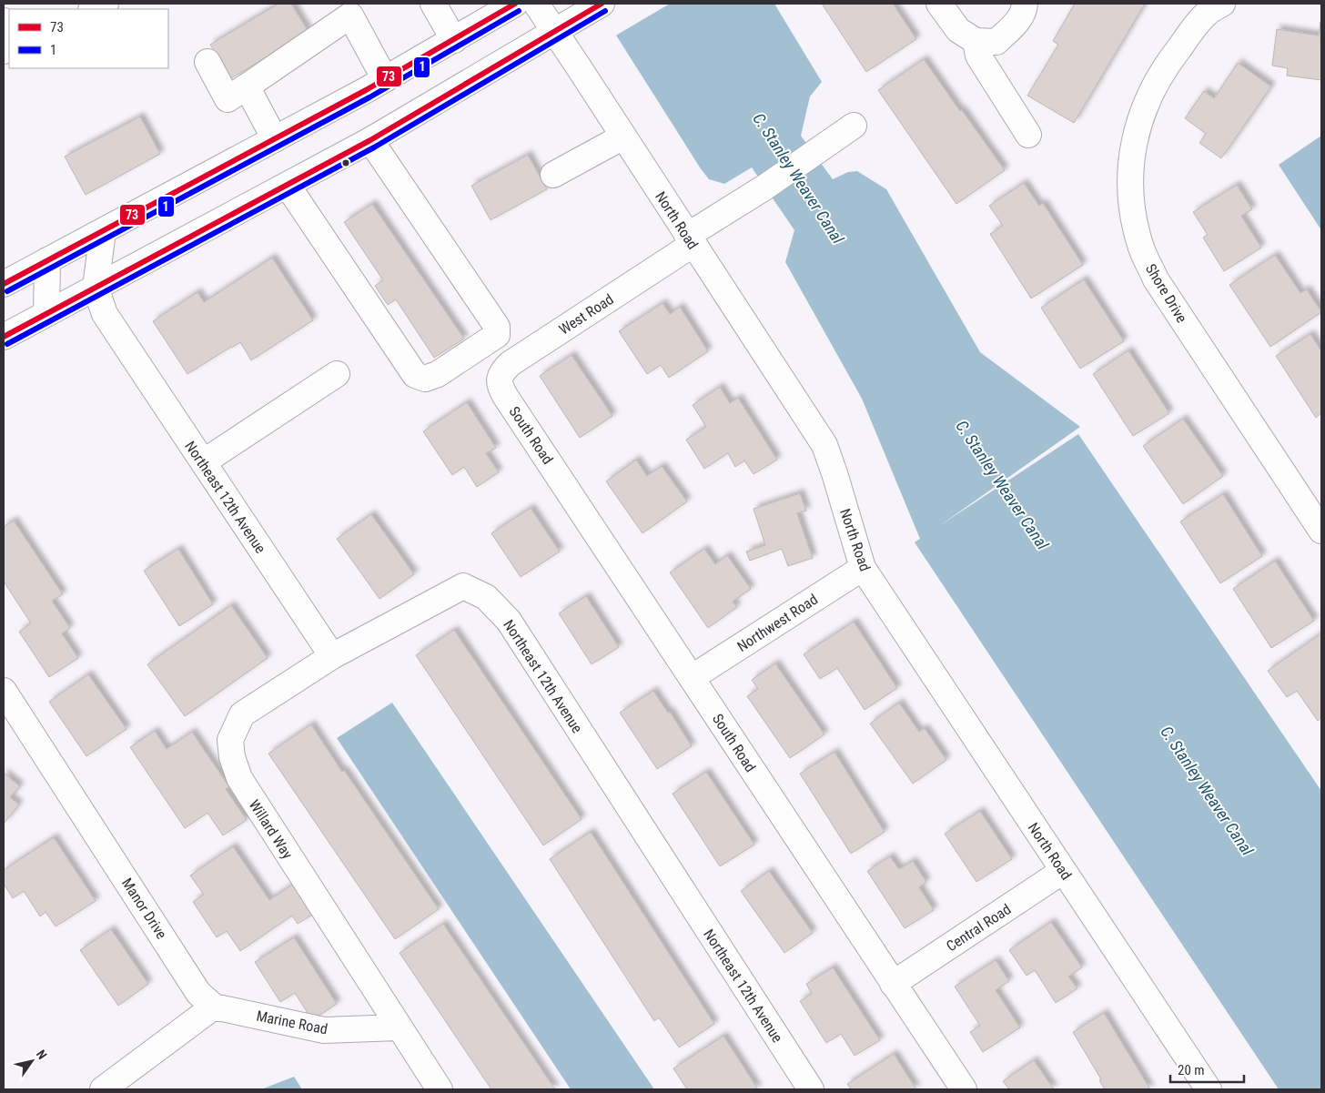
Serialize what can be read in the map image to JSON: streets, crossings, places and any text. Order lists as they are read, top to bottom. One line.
{"streets":{"street":["North Road","Shore Drive","West Road","South Road","Northeast 12th Avenue","Northwest Road","Willard Way","Manor Drive","Central Road","Marine Road"]},"crossings":[["North Road","West Road"],["North Road","Northwest Road"],["North Road","Central Road"],["West Road","South Road"],["South Road","Northwest Road"],["South Road","Central Road"],["Northeast 12th Avenue","Willard Way"],["Willard Way","Marine Road"],["Manor Drive","Marine Road"]],"water":["C. Stanley Weaver Canal"],"lines":["transit line 73","transit line 1"],"legend":["73","1"],"scale_bar":"20 m","north":"top right"}
